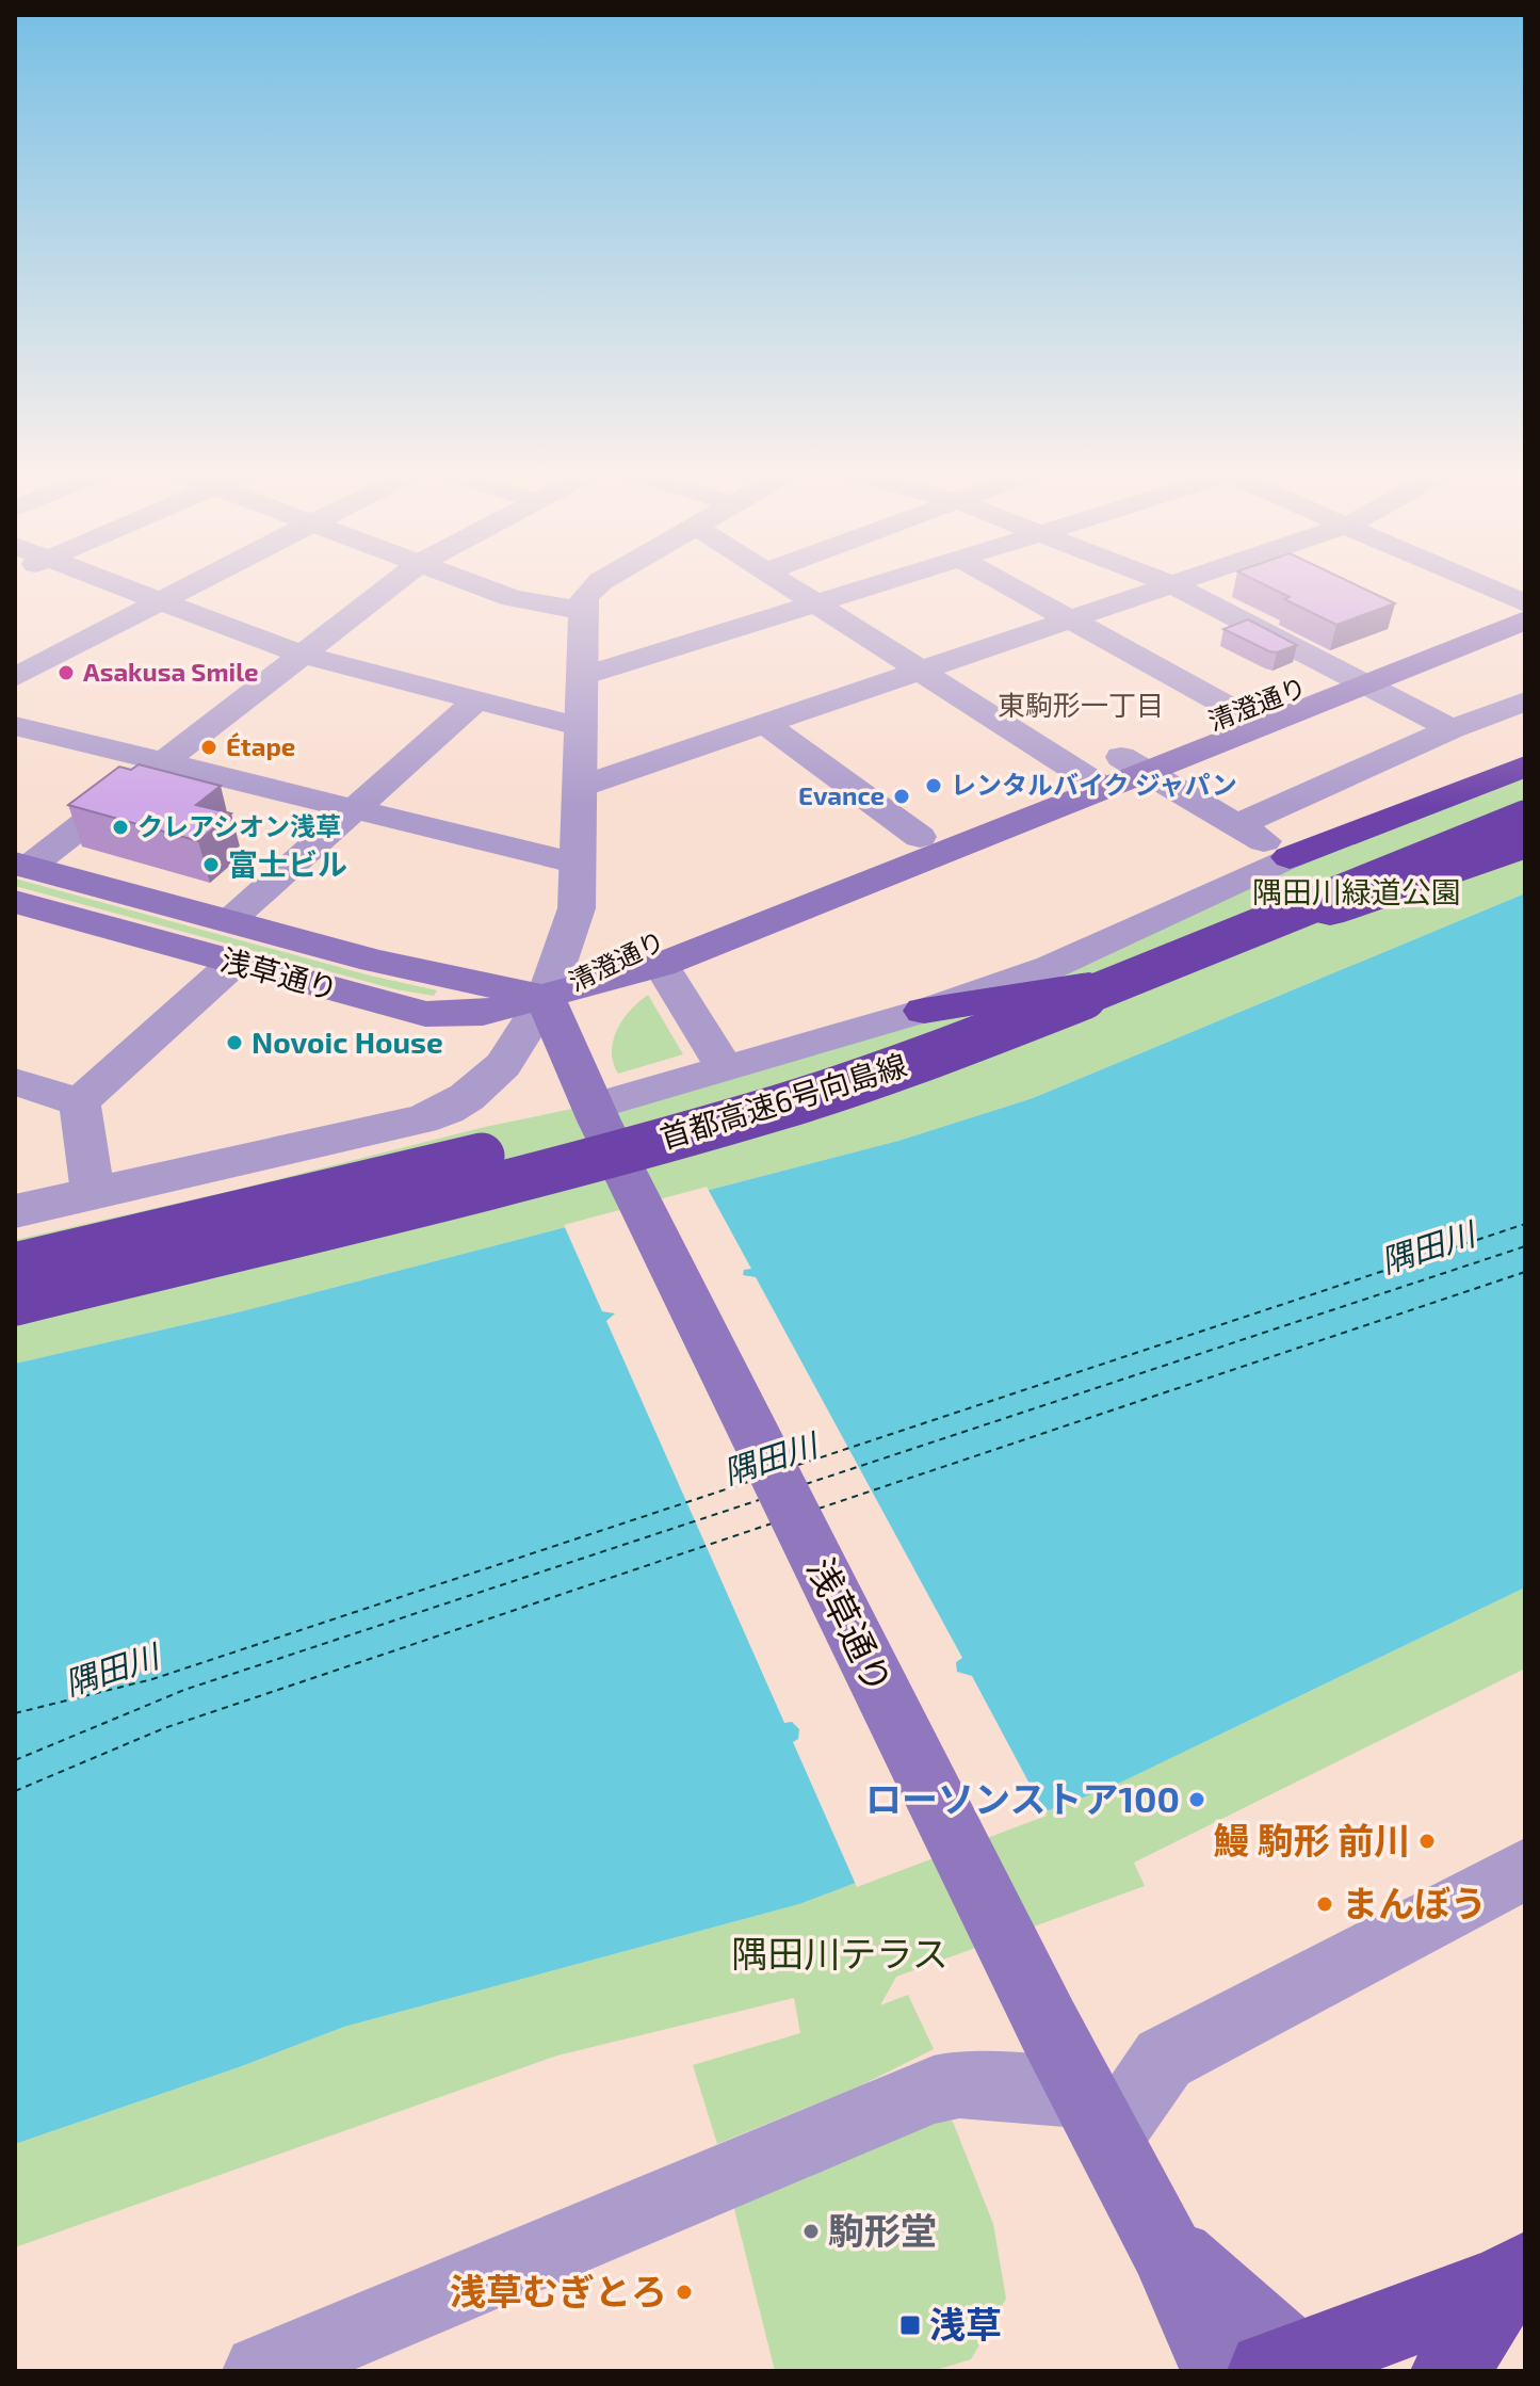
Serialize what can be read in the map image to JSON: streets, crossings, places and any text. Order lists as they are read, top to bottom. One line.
{"streets":{"highway":["首都高速6号向島線"],"main road":["清澄通り","浅草通り"]},"crossings":[["清澄通り","浅草通り"]],"districts":["東駒形一丁目"],"water":["隅田川"],"parks":["隅田川緑道公園","隅田川テラス"],"places":{"other":["Asakusa Smile","Étape","レンタルバイク ジャパン","Evance","クレアシオン浅草","富士ビル","Novoic House","ローソンストア100","鰻 駒形 前川","まんぼう","駒形堂","浅草むぎとろ"],"transit":["浅草"]}}
